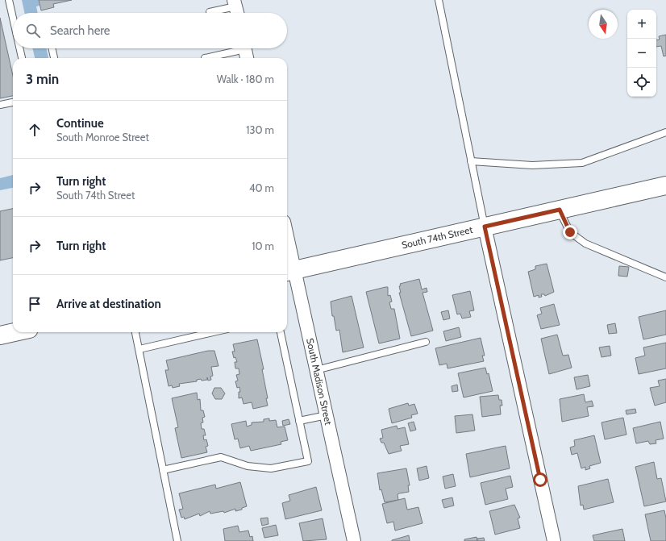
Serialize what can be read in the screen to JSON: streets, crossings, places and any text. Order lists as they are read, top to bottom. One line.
{"streets":{"main road":["South 74th Street"],"street":["South Madison Street"]},"crossings":[["South 74th Street","South Madison Street"]],"north":"bottom","page":{"map_buttons":["+","−"],"search":"Search here","heading":["3 min","Walk · 180 m"],"list":[["Continue","South Monroe Street","130 m"],["Turn right","South 74th Street","40 m"],["Turn right","10 m"],"Arrive at destination"]}}
